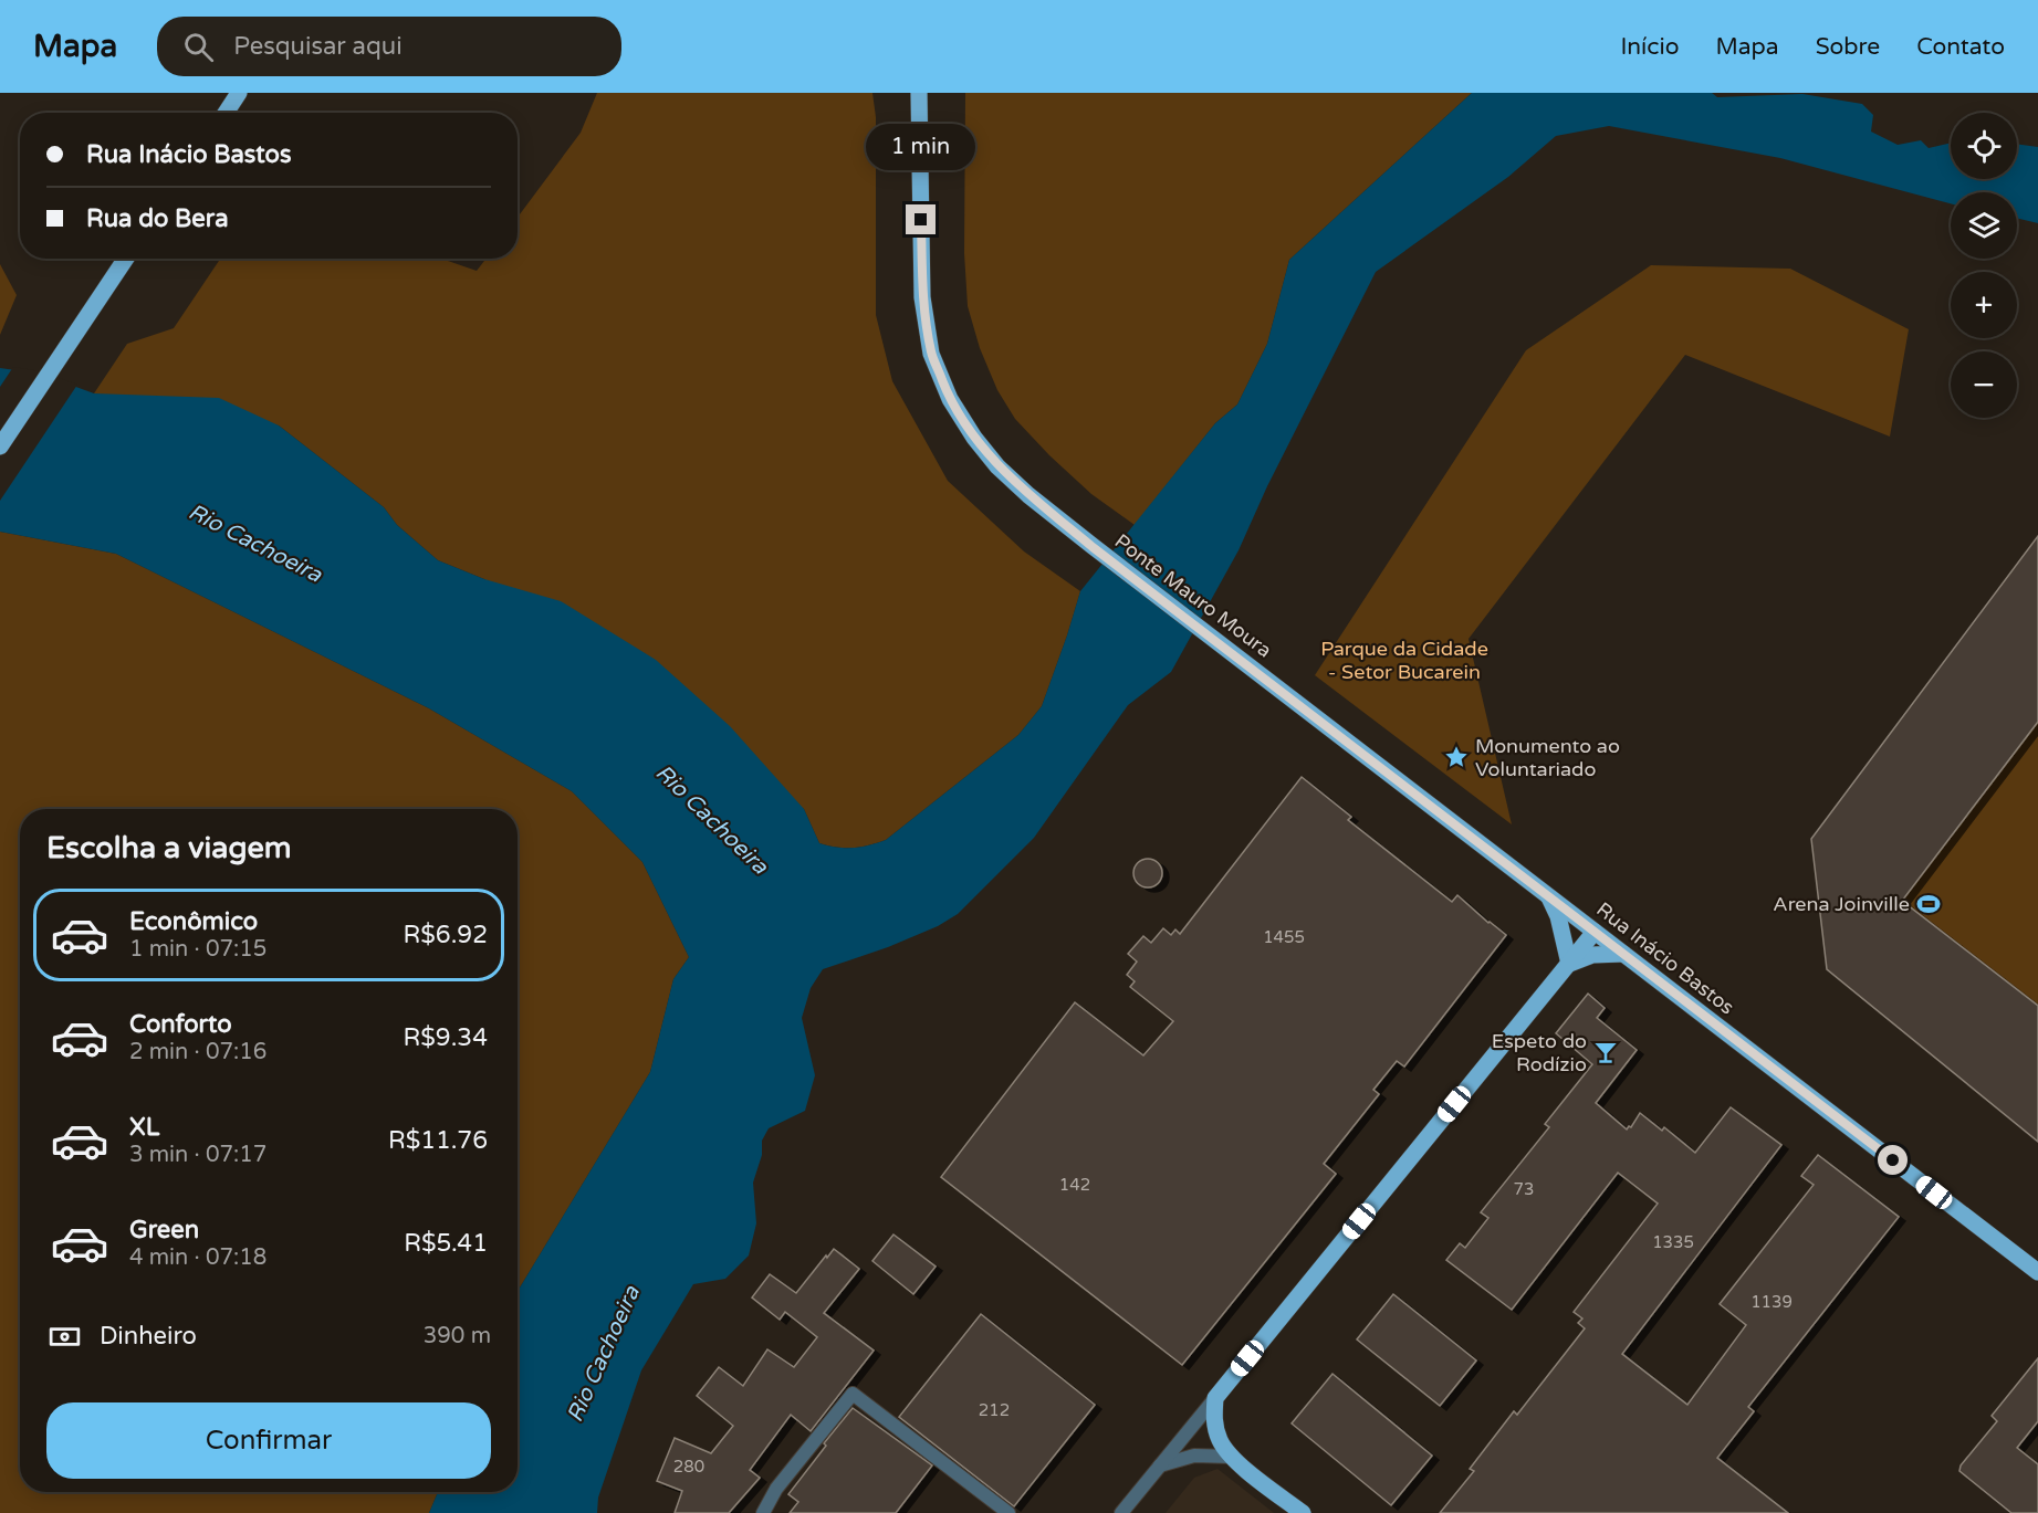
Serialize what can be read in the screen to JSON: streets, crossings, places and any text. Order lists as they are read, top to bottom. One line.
{"streets":{"main road":["Ponte Mauro Moura","Rua Inácio Bastos"]},"crossings":[["Ponte Mauro Moura","Rua Inácio Bastos"]],"water":["Rio Cachoeira"],"parks":["Parque da Cidade - Setor Bucarein"],"places":{"place":["Monumento ao Voluntariado"],"sports":["Arena Joinville"],"bar":["Espeto do Rodízio"]},"house_numbers":["1455","142","73","1335","1139","212","280"],"page":{"header":"Mapa","search":"Pesquisar aqui","nav":["Início","Mapa","Sobre","Contato"],"map_buttons":["+","−"],"banner":["Rua Inácio Bastos","Rua do Bera"],"bubble":"1 min","heading":"Escolha a viagem","list":[{"name":"Econômico","note":"1 min · 07:15","value":"R$6.92"},{"name":"Conforto","note":"2 min · 07:16","value":"R$9.34"},{"name":"XL","note":"3 min · 07:17","value":"R$11.76"},{"name":"Green","note":"4 min · 07:18","value":"R$5.41"}],"pay":["Dinheiro","390 m"],"buttons":"Confirmar"}}
